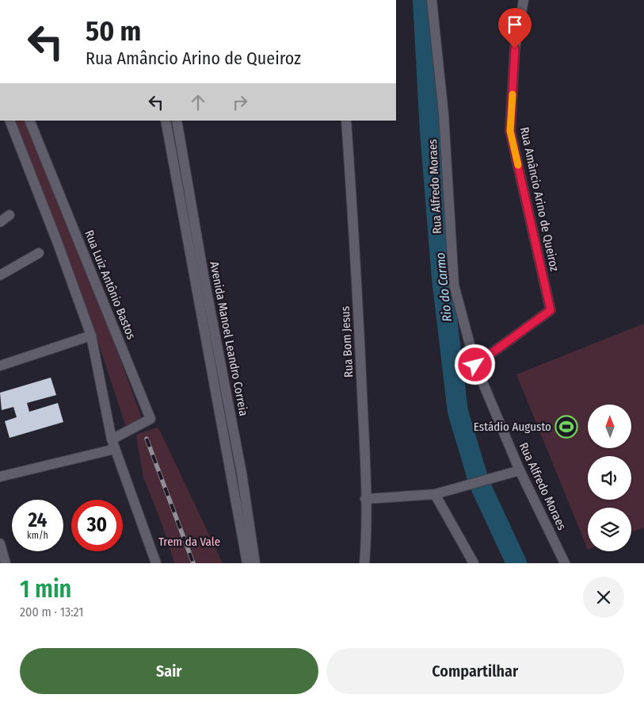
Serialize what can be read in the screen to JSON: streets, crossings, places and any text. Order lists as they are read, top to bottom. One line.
{"streets":{"street":["Rua Alfredo Moraes","Rua Amâncio Arino de Queiroz","Rua Luiz Antônio Bastos","Avenida Manoel Leandro Correia","Rua Bom Jesus"]},"crossings":[["Rua Alfredo Moraes","Rua Amâncio Arino de Queiroz"]],"water":["Rio do Carmo"],"parks":["Trem da Vale"],"places":{"sports":["Estádio Augusto"]},"north":"top","page":{"turn":["50 m","Rua Amâncio Arino de Queiroz"],"speed":"24 km/h","limit":"30","heading":["1 min","200 m · 13:21"],"buttons":["Sair","Compartilhar"]}}
